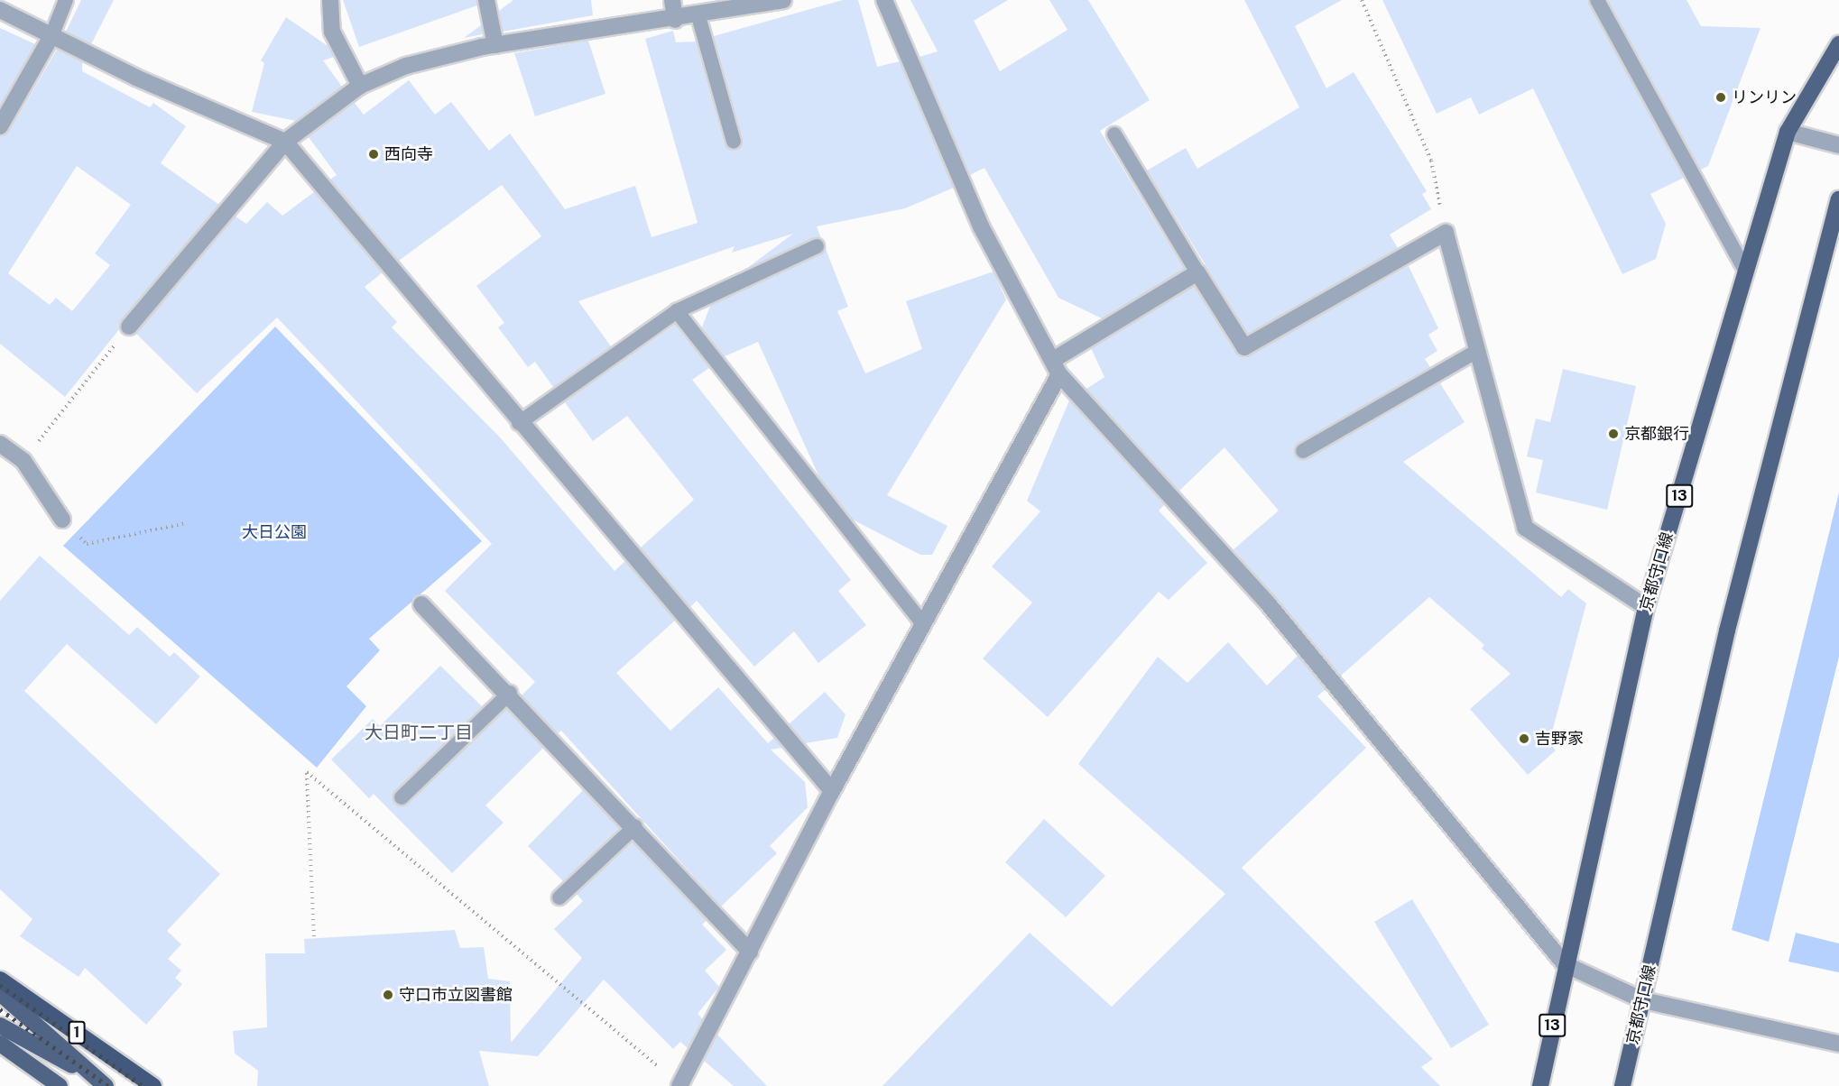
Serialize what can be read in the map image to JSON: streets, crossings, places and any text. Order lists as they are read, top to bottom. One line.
{"streets":{"highway":["1"],"main road":["13","京都守口線"]},"districts":["大日町二丁目"],"parks":["大日公園"],"places":["リンリン","西向寺","京都銀行","吉野家","守口市立図書館"]}
